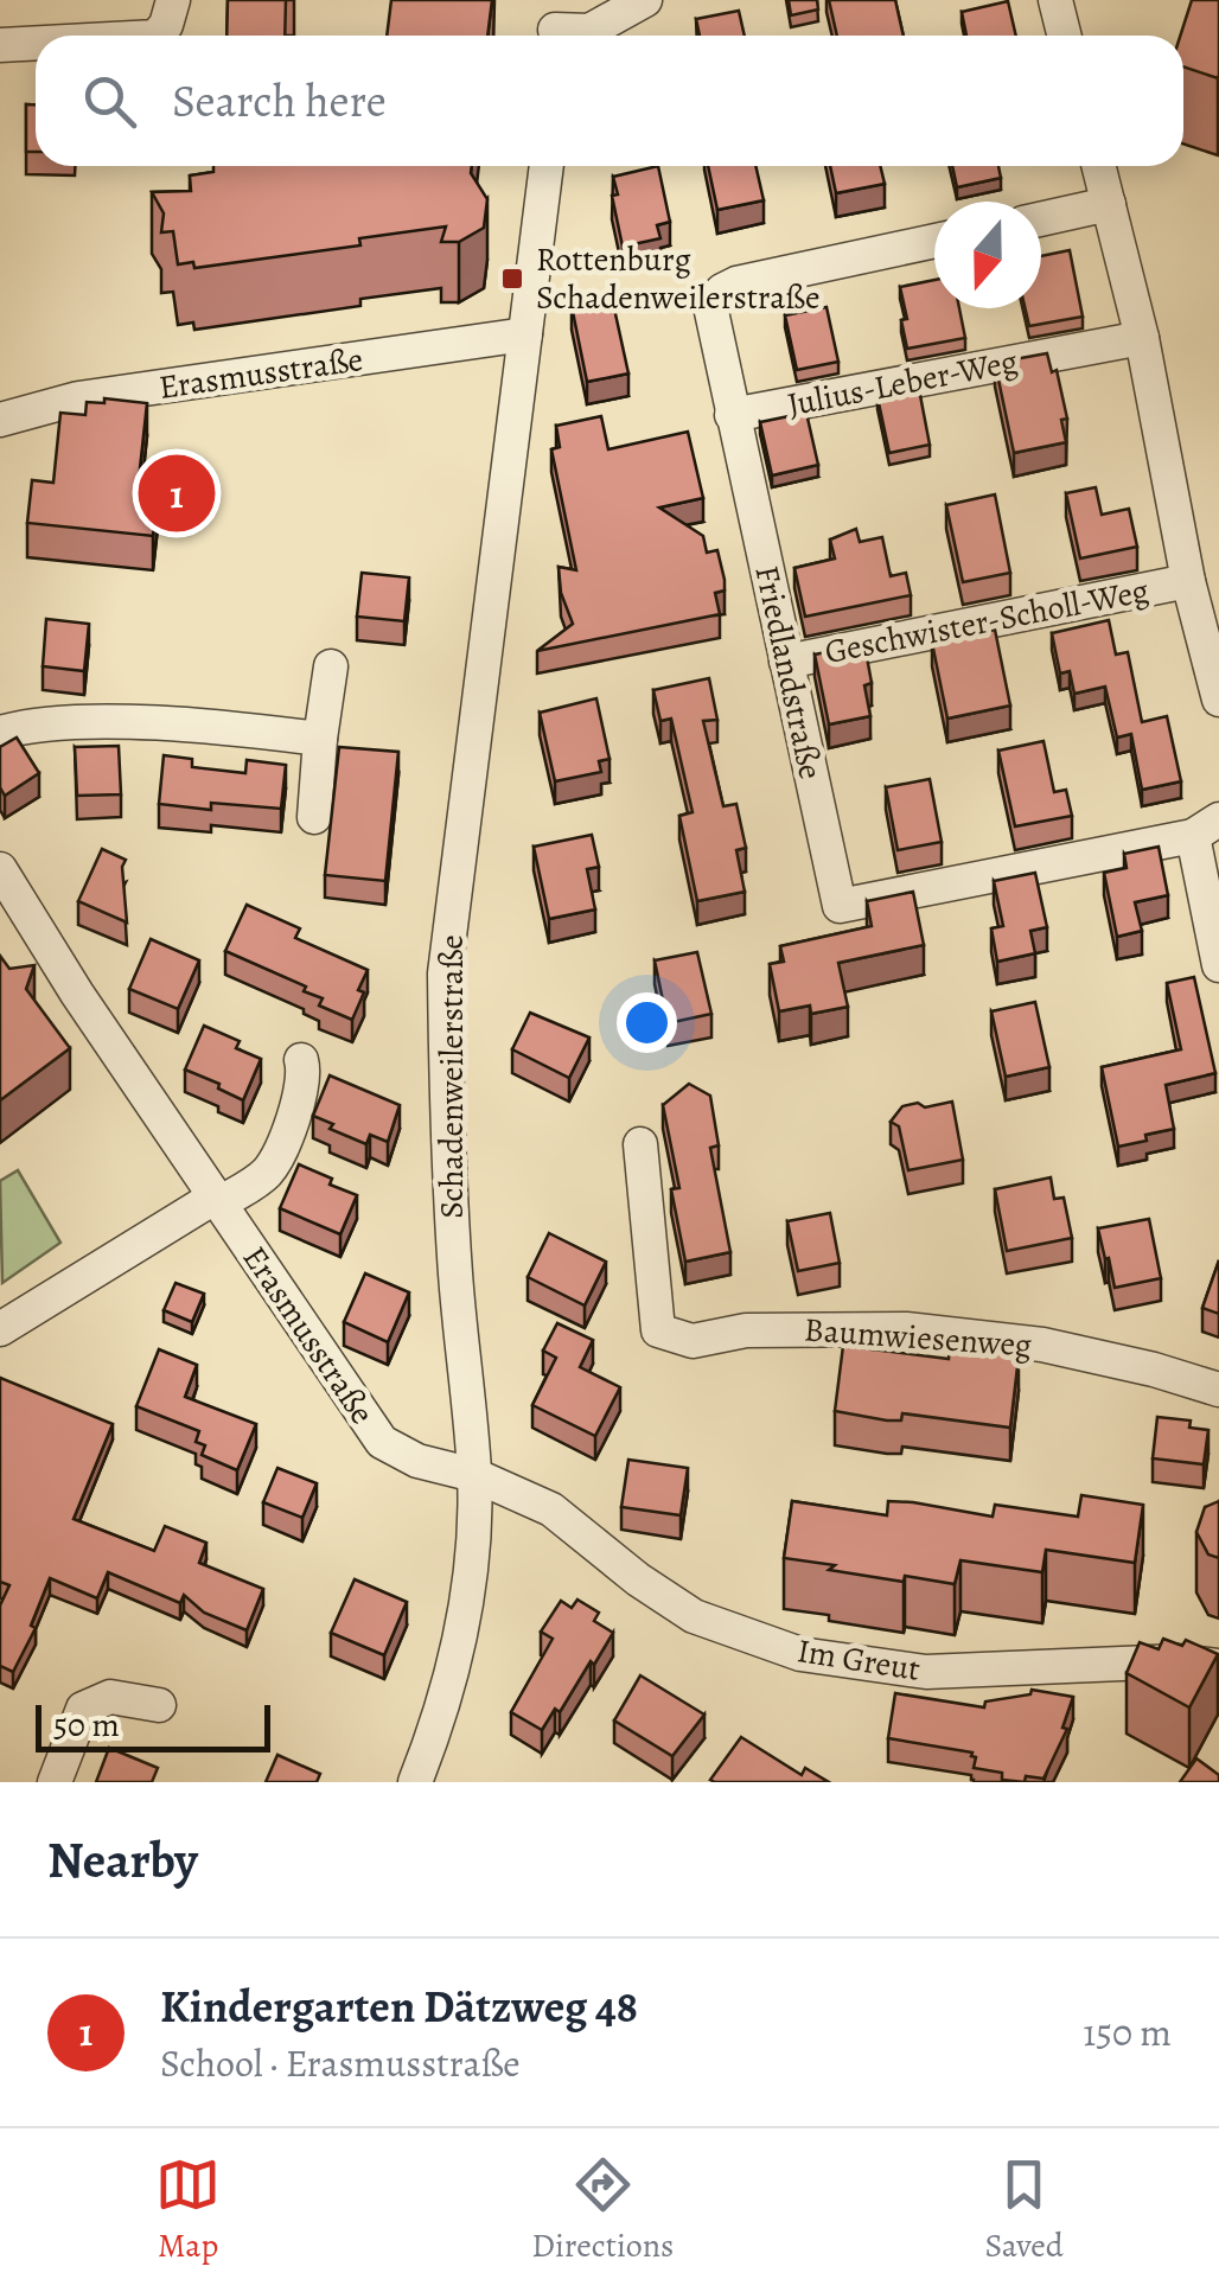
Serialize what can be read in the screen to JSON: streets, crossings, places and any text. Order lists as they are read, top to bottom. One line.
{"streets":{"street":["Erasmusstraße","Julius-Leber-Weg","Geschwister-Scholl-Weg","Friedlandstraße","Schadenweilerstraße","Baumwiesenweg","Im Greut"]},"crossings":[["Erasmusstraße","Schadenweilerstraße"],["Erasmusstraße","Im Greut"],["Julius-Leber-Weg","Friedlandstraße"],["Geschwister-Scholl-Weg","Friedlandstraße"],["Schadenweilerstraße","Im Greut"]],"places":{"transit":["Rottenburg Schadenweilerstraße"]},"scale_bar":"50 m","north":"bottom","page":{"search":"Search here","pins":"1","scale":"50 m","heading":"Nearby","list":[{"mark":"1","name":"Kindergarten Dätzweg 48","note":"School · Erasmusstraße","value":"150 m"}],"nav":["Map","Directions","Saved"]}}
